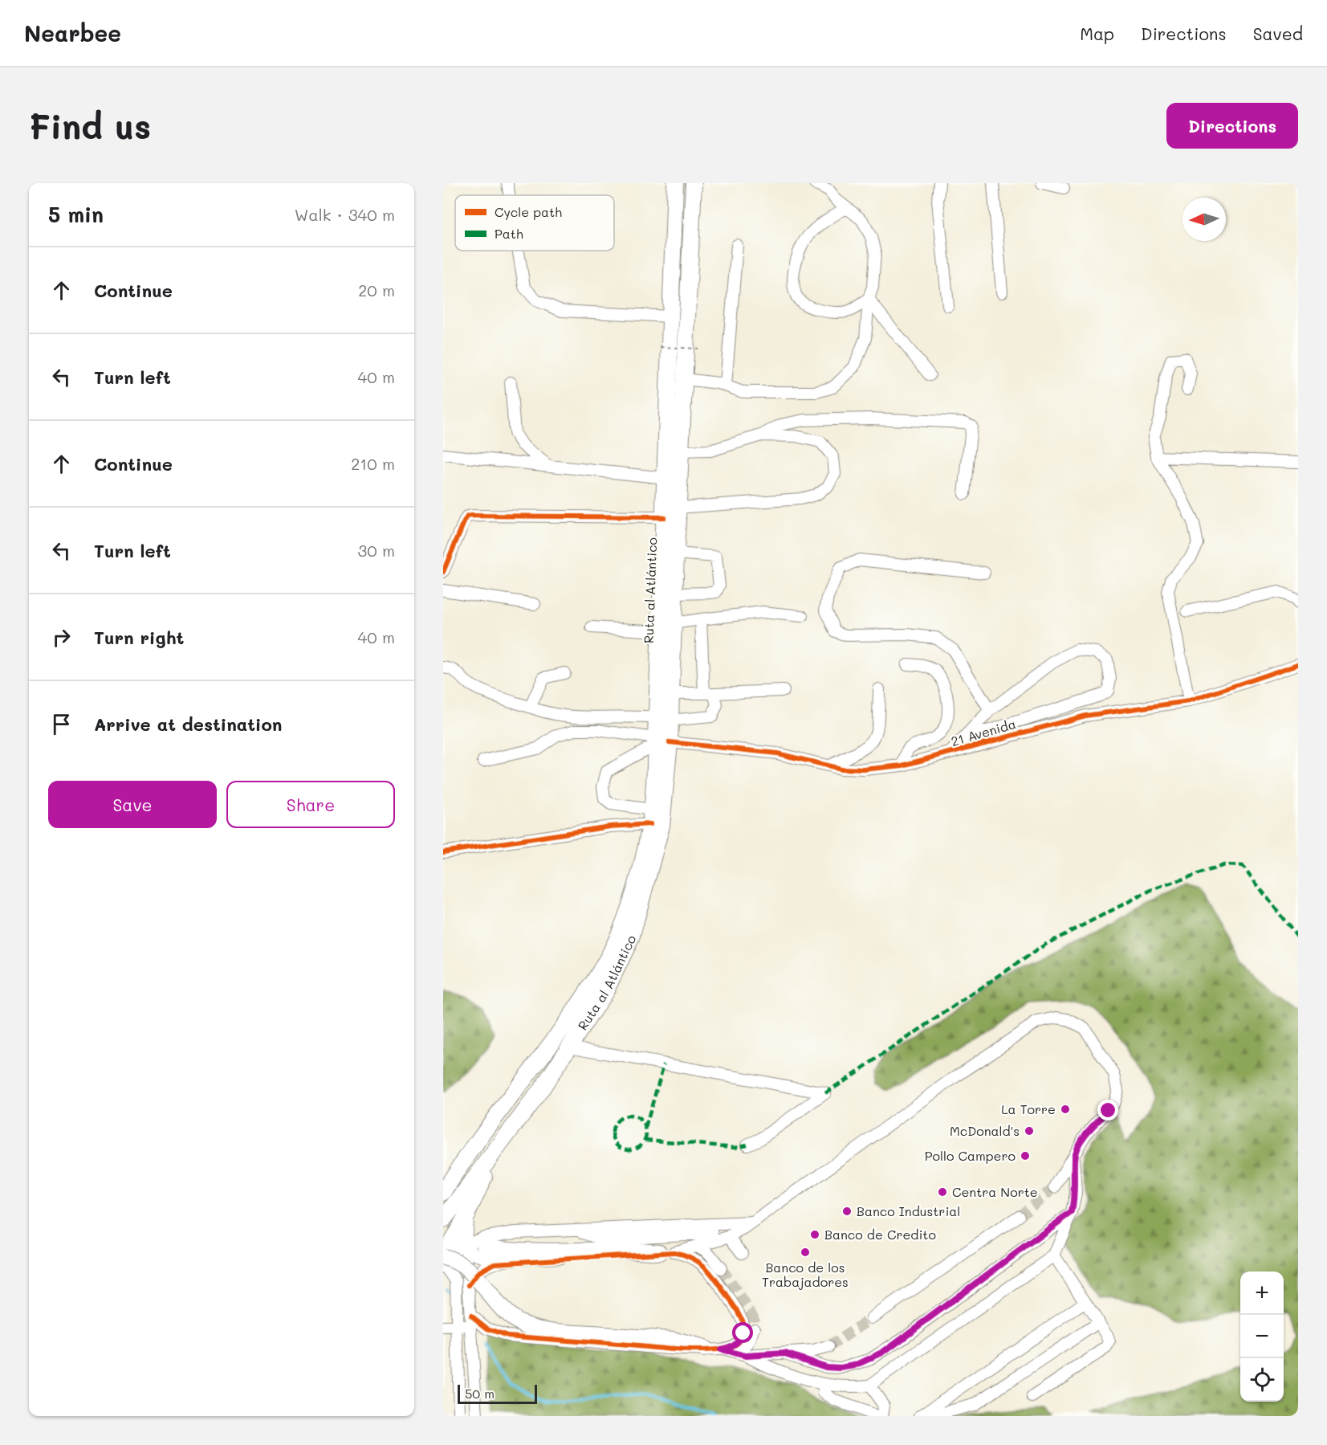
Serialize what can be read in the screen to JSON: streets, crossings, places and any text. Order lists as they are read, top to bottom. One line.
{"streets":{"highway":["Ruta al Atlántico"],"street":["21 Avenida"]},"crossings":[["Ruta al Atlántico","21 Avenida"]],"places":["La Torre","McDonald's","Pollo Campero","Centra Norte","Banco Industrial","Banco de Credito","Banco de los Trabajadores"],"legend":["Cycle path","Path"],"scale_bar":"50 m","north":"left","page":{"header":"Nearbee","nav":["Map","Directions","Saved"],"buttons":["Directions",["Save","Share"]],"title":"Find us","heading":["5 min","Walk · 340 m"],"list":[["Continue","20 m"],["Turn left","40 m"],["Continue","210 m"],["Turn left","30 m"],["Turn right","40 m"],"Arrive at destination"],"map_buttons":["+","−"],"scale":"50 m"}}
